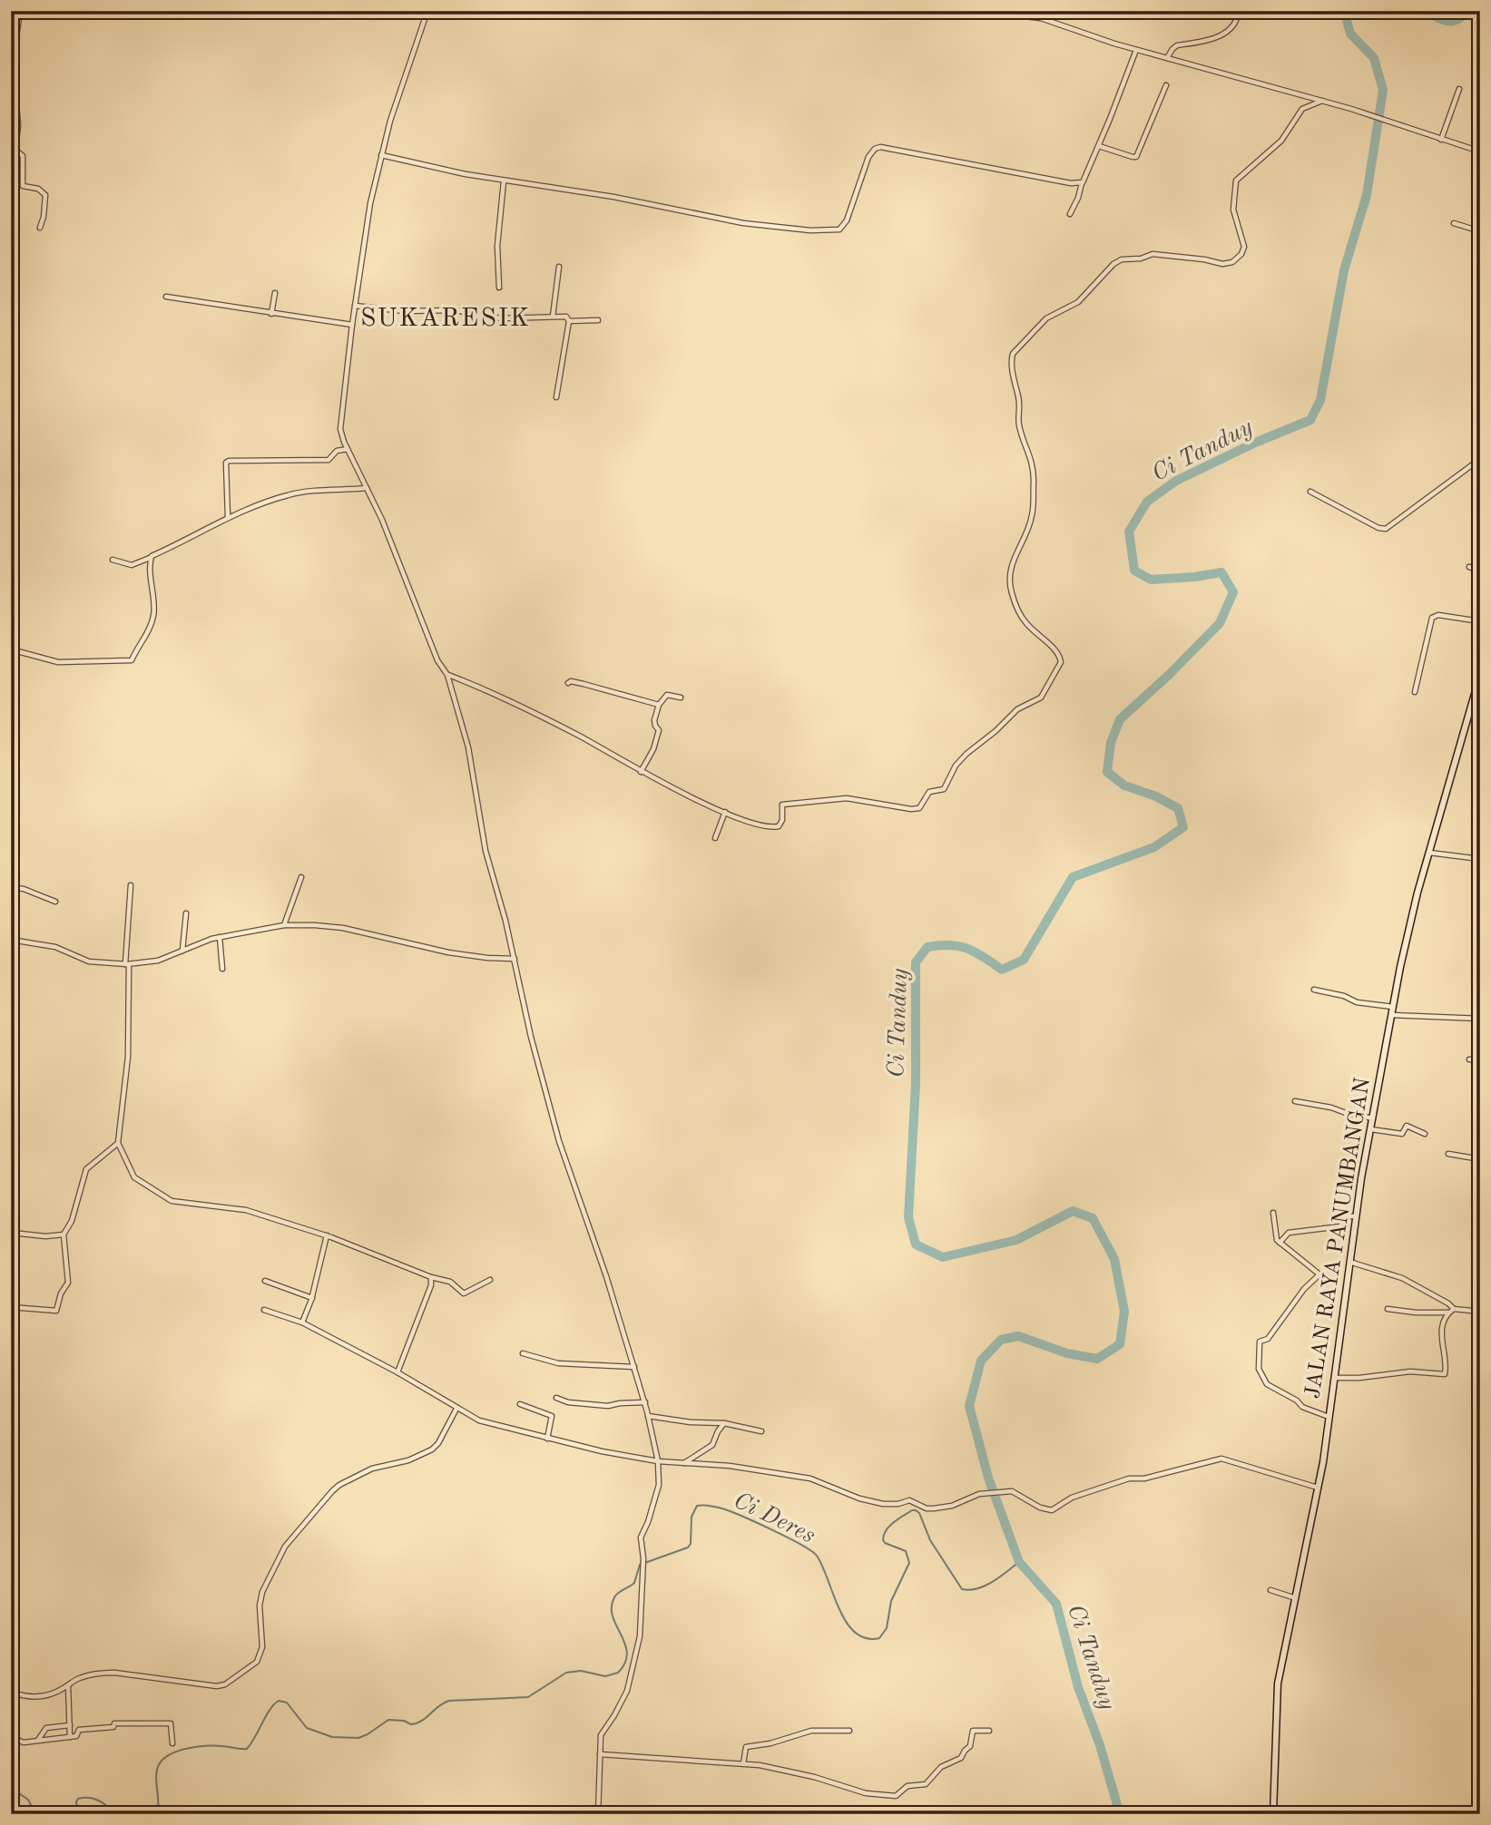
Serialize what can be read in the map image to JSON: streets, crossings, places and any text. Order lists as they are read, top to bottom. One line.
{"streets":{"main road":["JALAN RAYA PANUMBANGAN"]},"districts":["SUKARESIK"],"water":["Ci Tanduy","Ci Deres"]}
